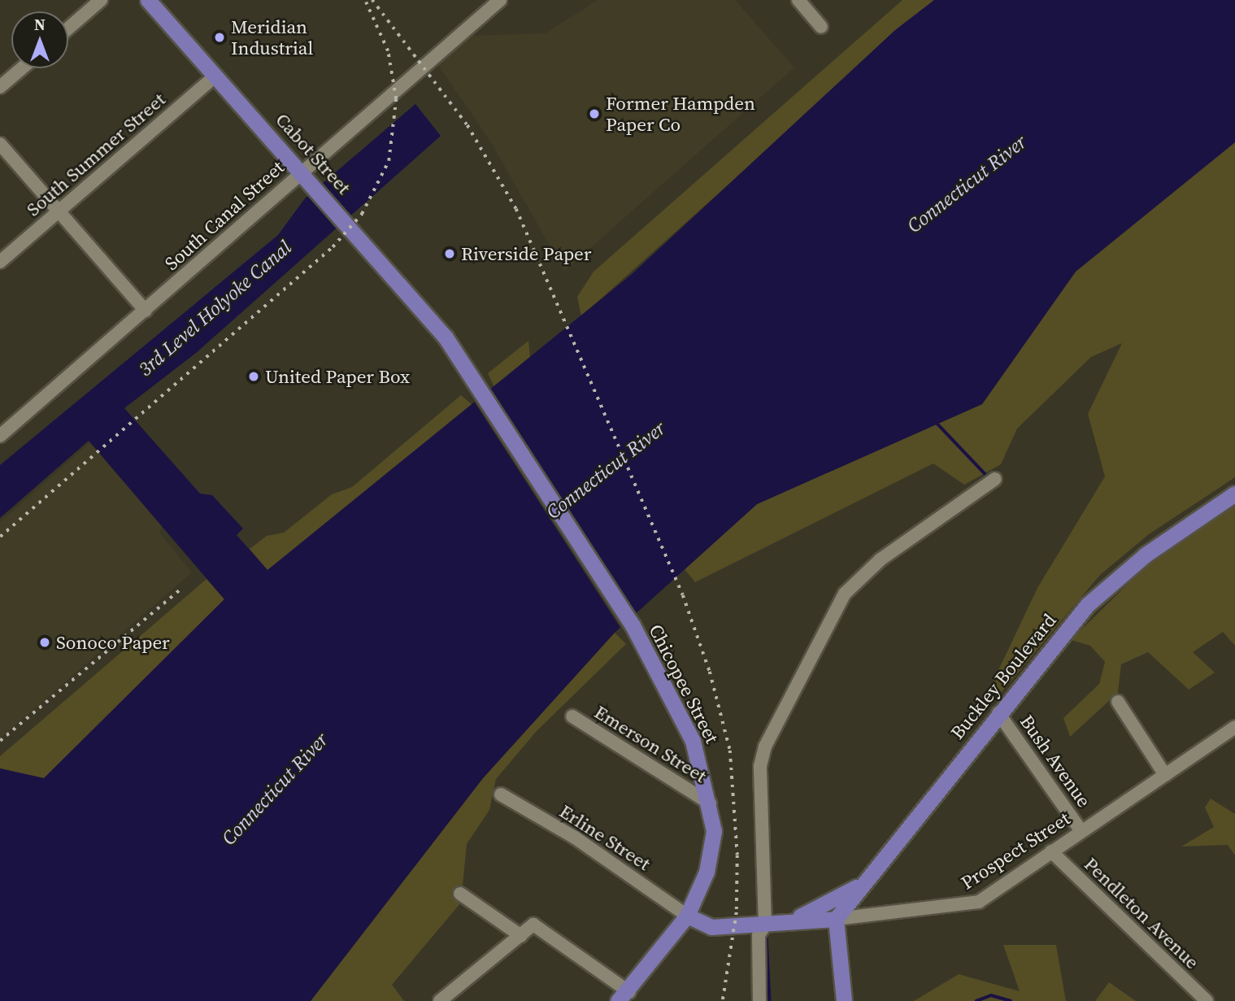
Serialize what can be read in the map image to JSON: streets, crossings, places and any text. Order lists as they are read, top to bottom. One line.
{"streets":{"main road":["Cabot Street","Buckley Boulevard","Chicopee Street","Prospect Street"],"street":["South Summer Street","South Canal Street","Emerson Street","Bush Avenue","Erline Street","Pendleton Avenue"]},"crossings":[["Cabot Street","South Summer Street"],["Cabot Street","South Canal Street"],["Cabot Street","Chicopee Street"],["Buckley Boulevard","Bush Avenue"],["Buckley Boulevard","Prospect Street"],["Chicopee Street","Emerson Street"],["Chicopee Street","Erline Street"],["Chicopee Street","Prospect Street"],["Bush Avenue","Prospect Street"],["Erline Street","Prospect Street"],["Prospect Street","Pendleton Avenue"]],"water":["Connecticut River","3rd Level Holyoke Canal"],"places":["Meridian Industrial","Former Hampden Paper Co","Riverside Paper","United Paper Box","Sonoco Paper"],"north":"top"}
